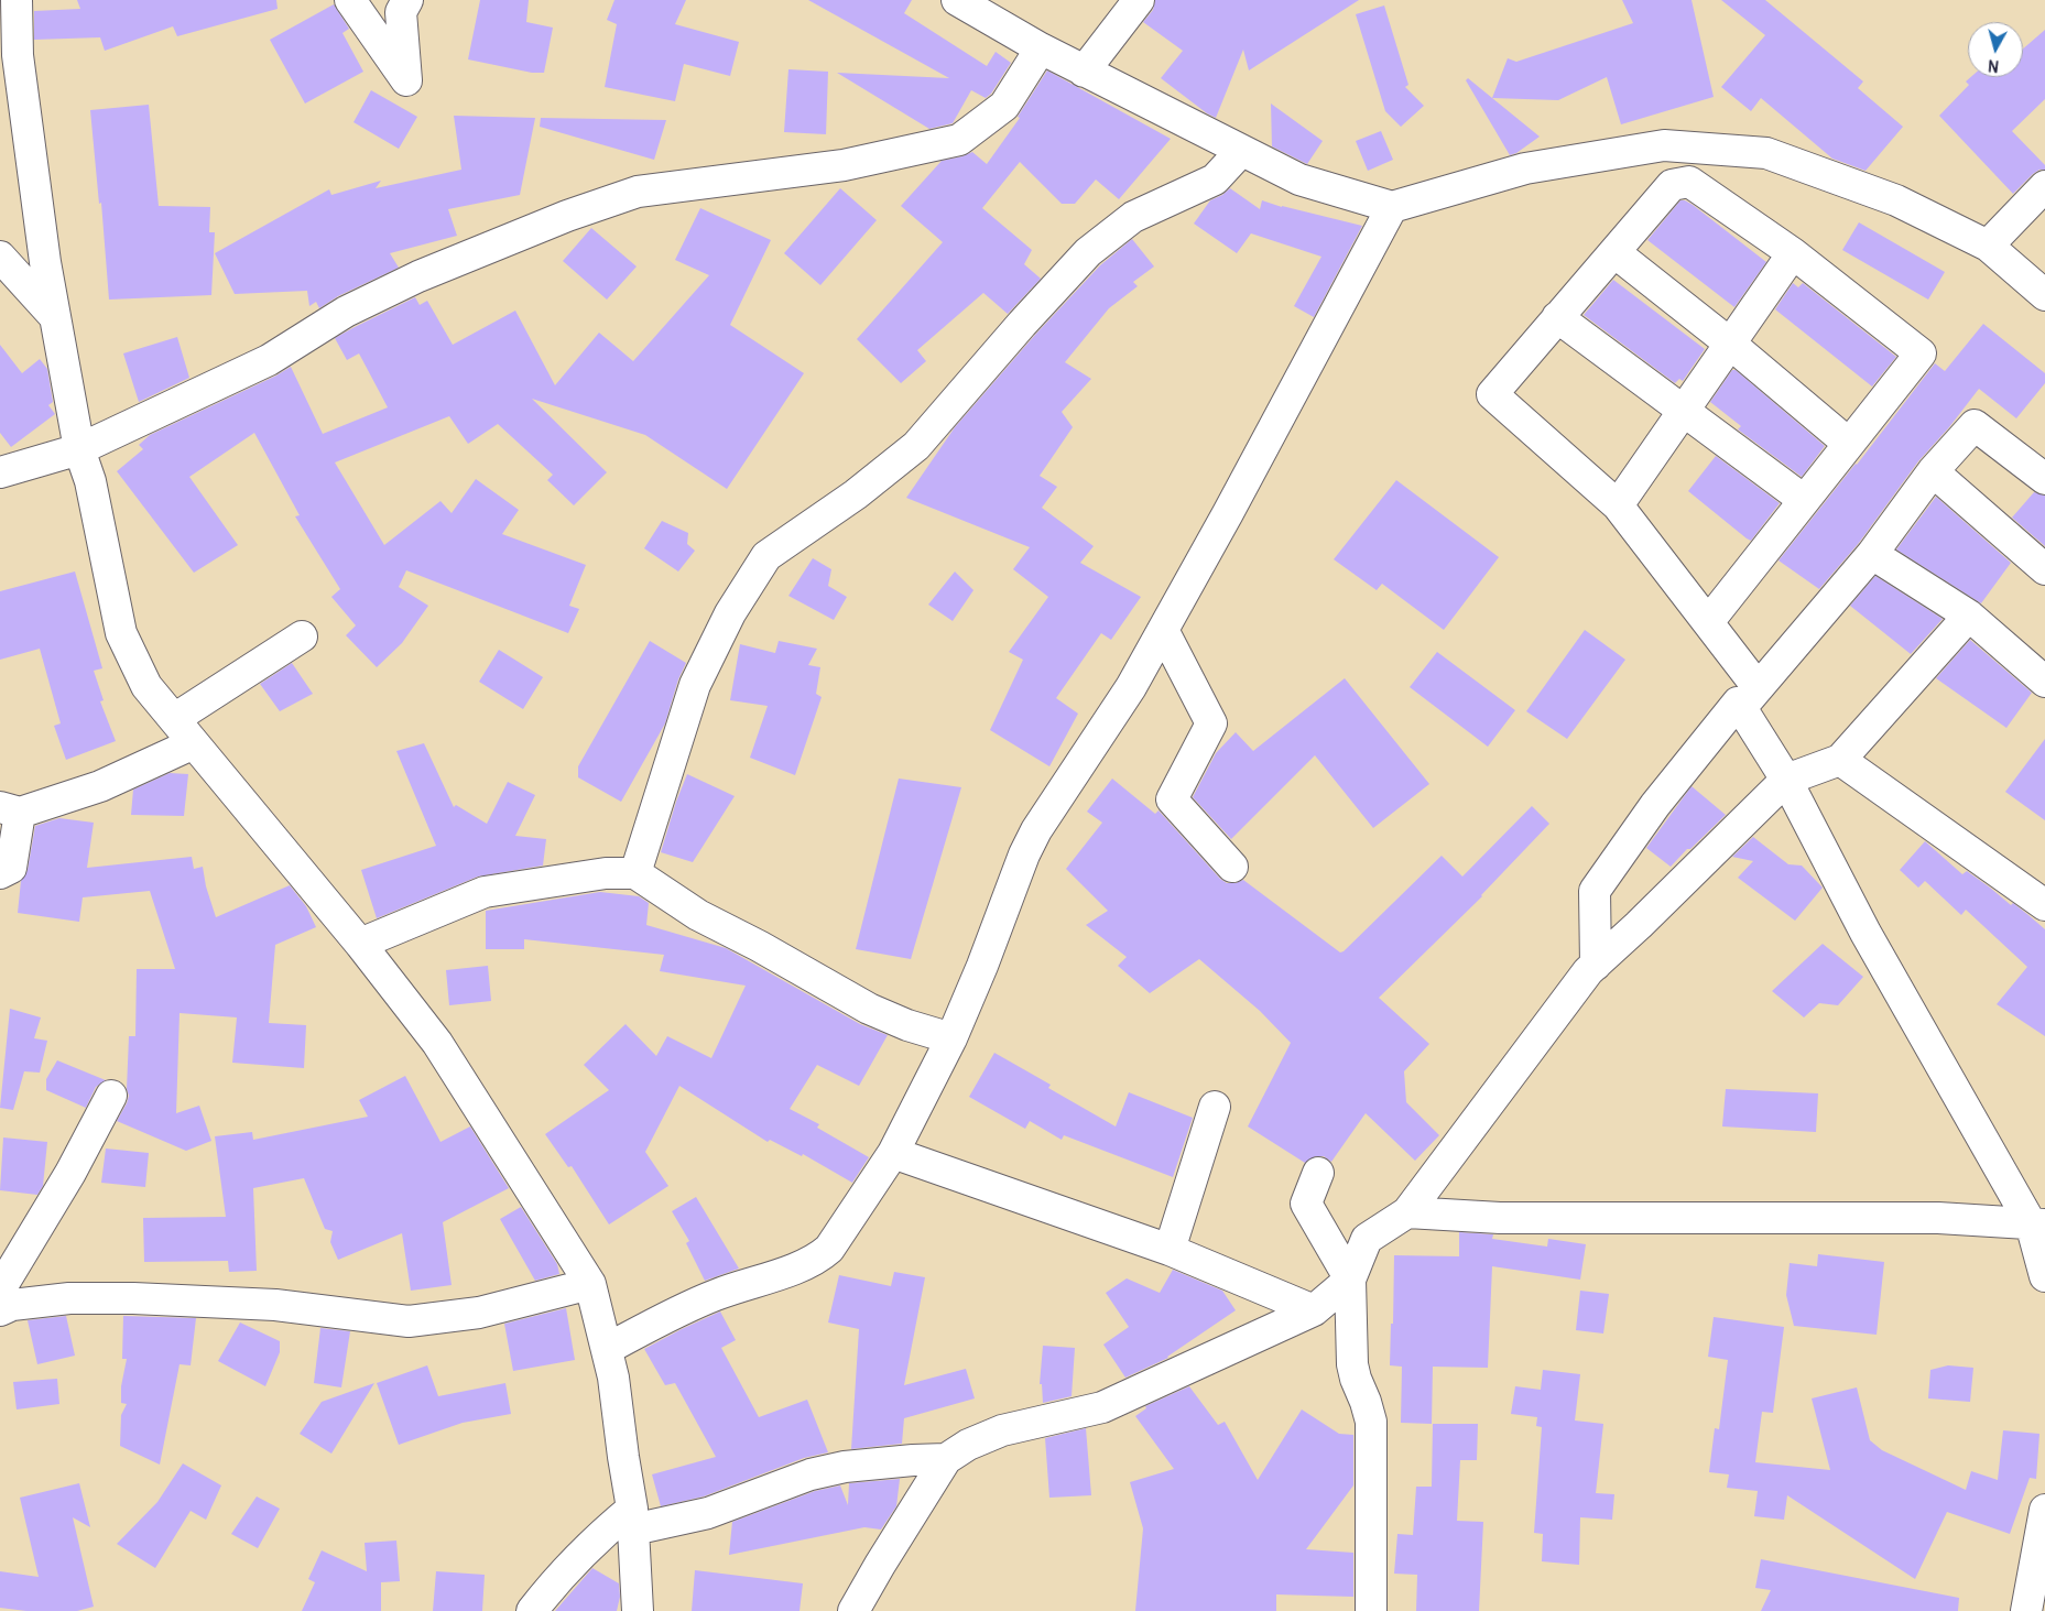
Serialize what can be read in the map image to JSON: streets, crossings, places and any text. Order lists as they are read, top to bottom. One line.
{"north":"bottom"}
